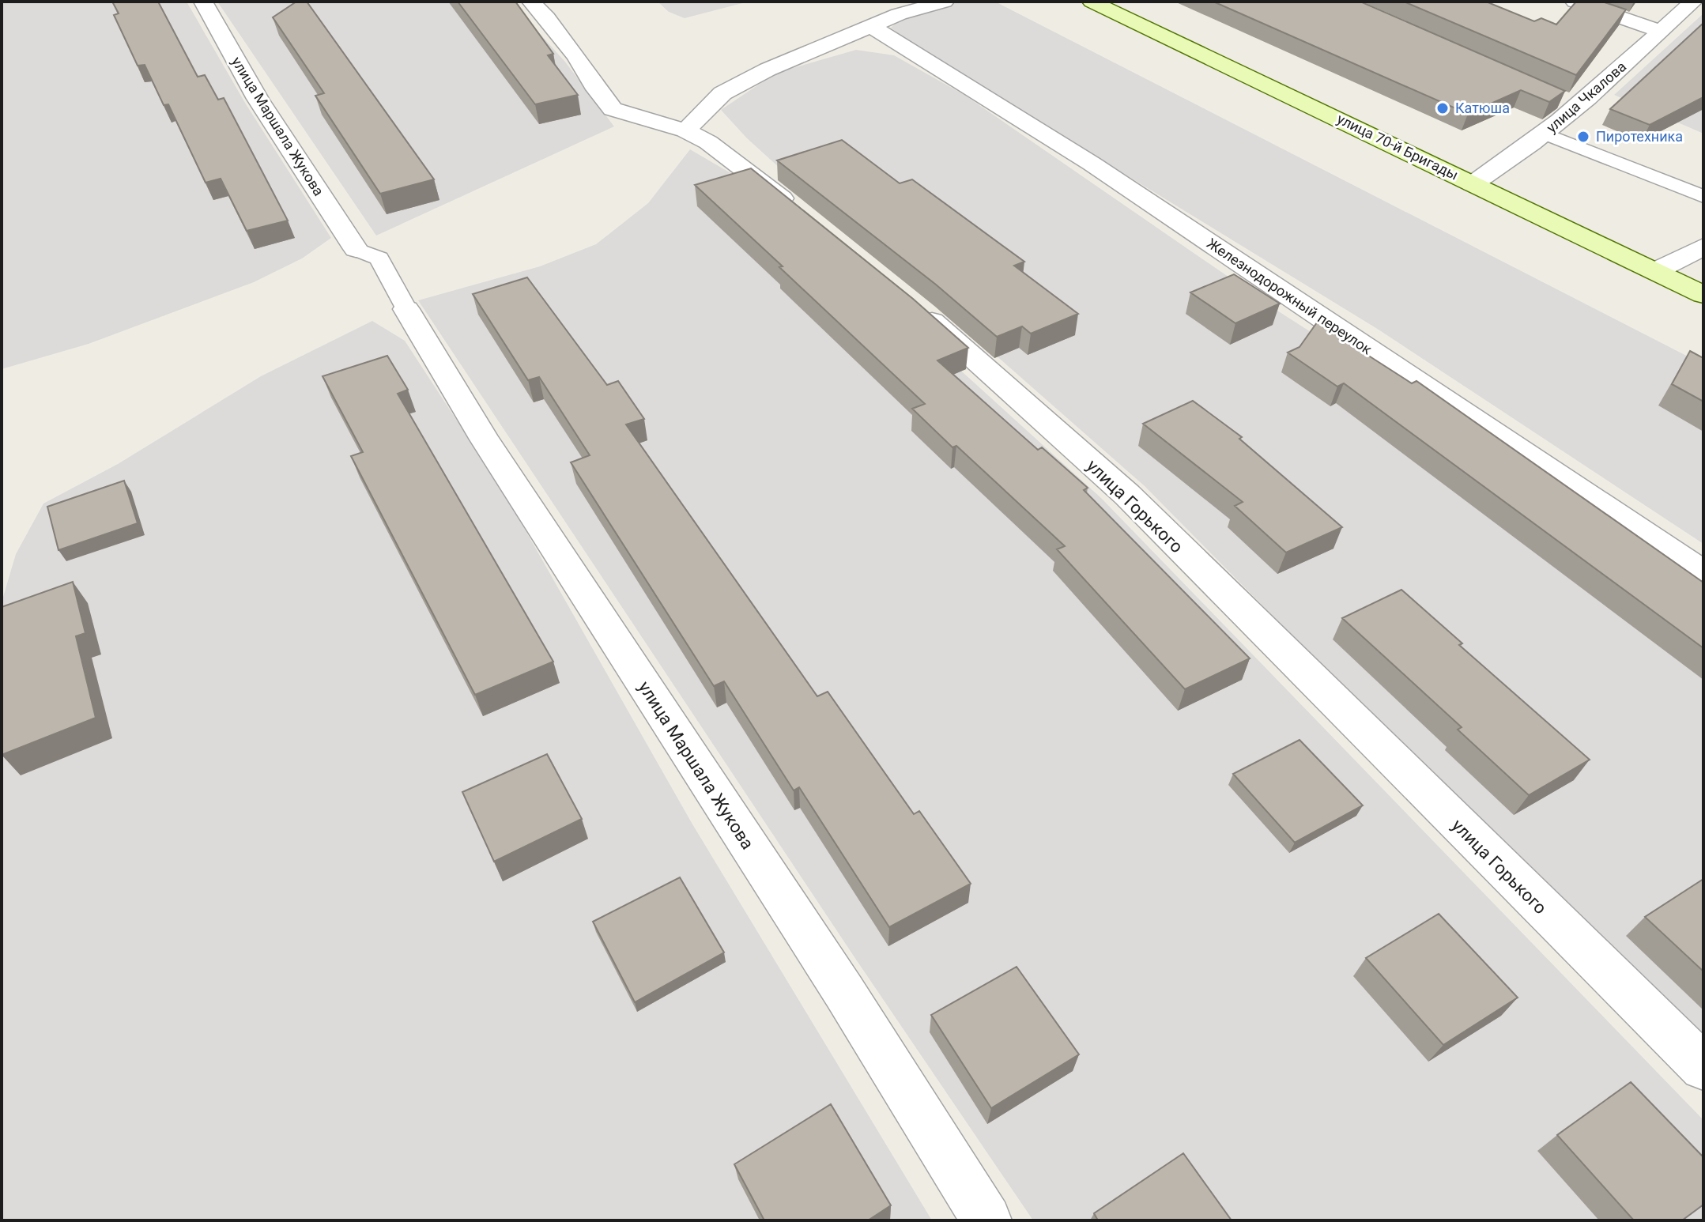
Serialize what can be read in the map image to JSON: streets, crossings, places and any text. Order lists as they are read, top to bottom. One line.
{"streets":{"main road":["улица 70-й Бригады"],"street":["улица Чкалова","улица Маршала Жукова","Железнодорожный переулок","улица Горького"]},"crossings":[["улица Чкалова","улица 70-й Бригады"]],"places":["Катюша","Пиротехника"]}
